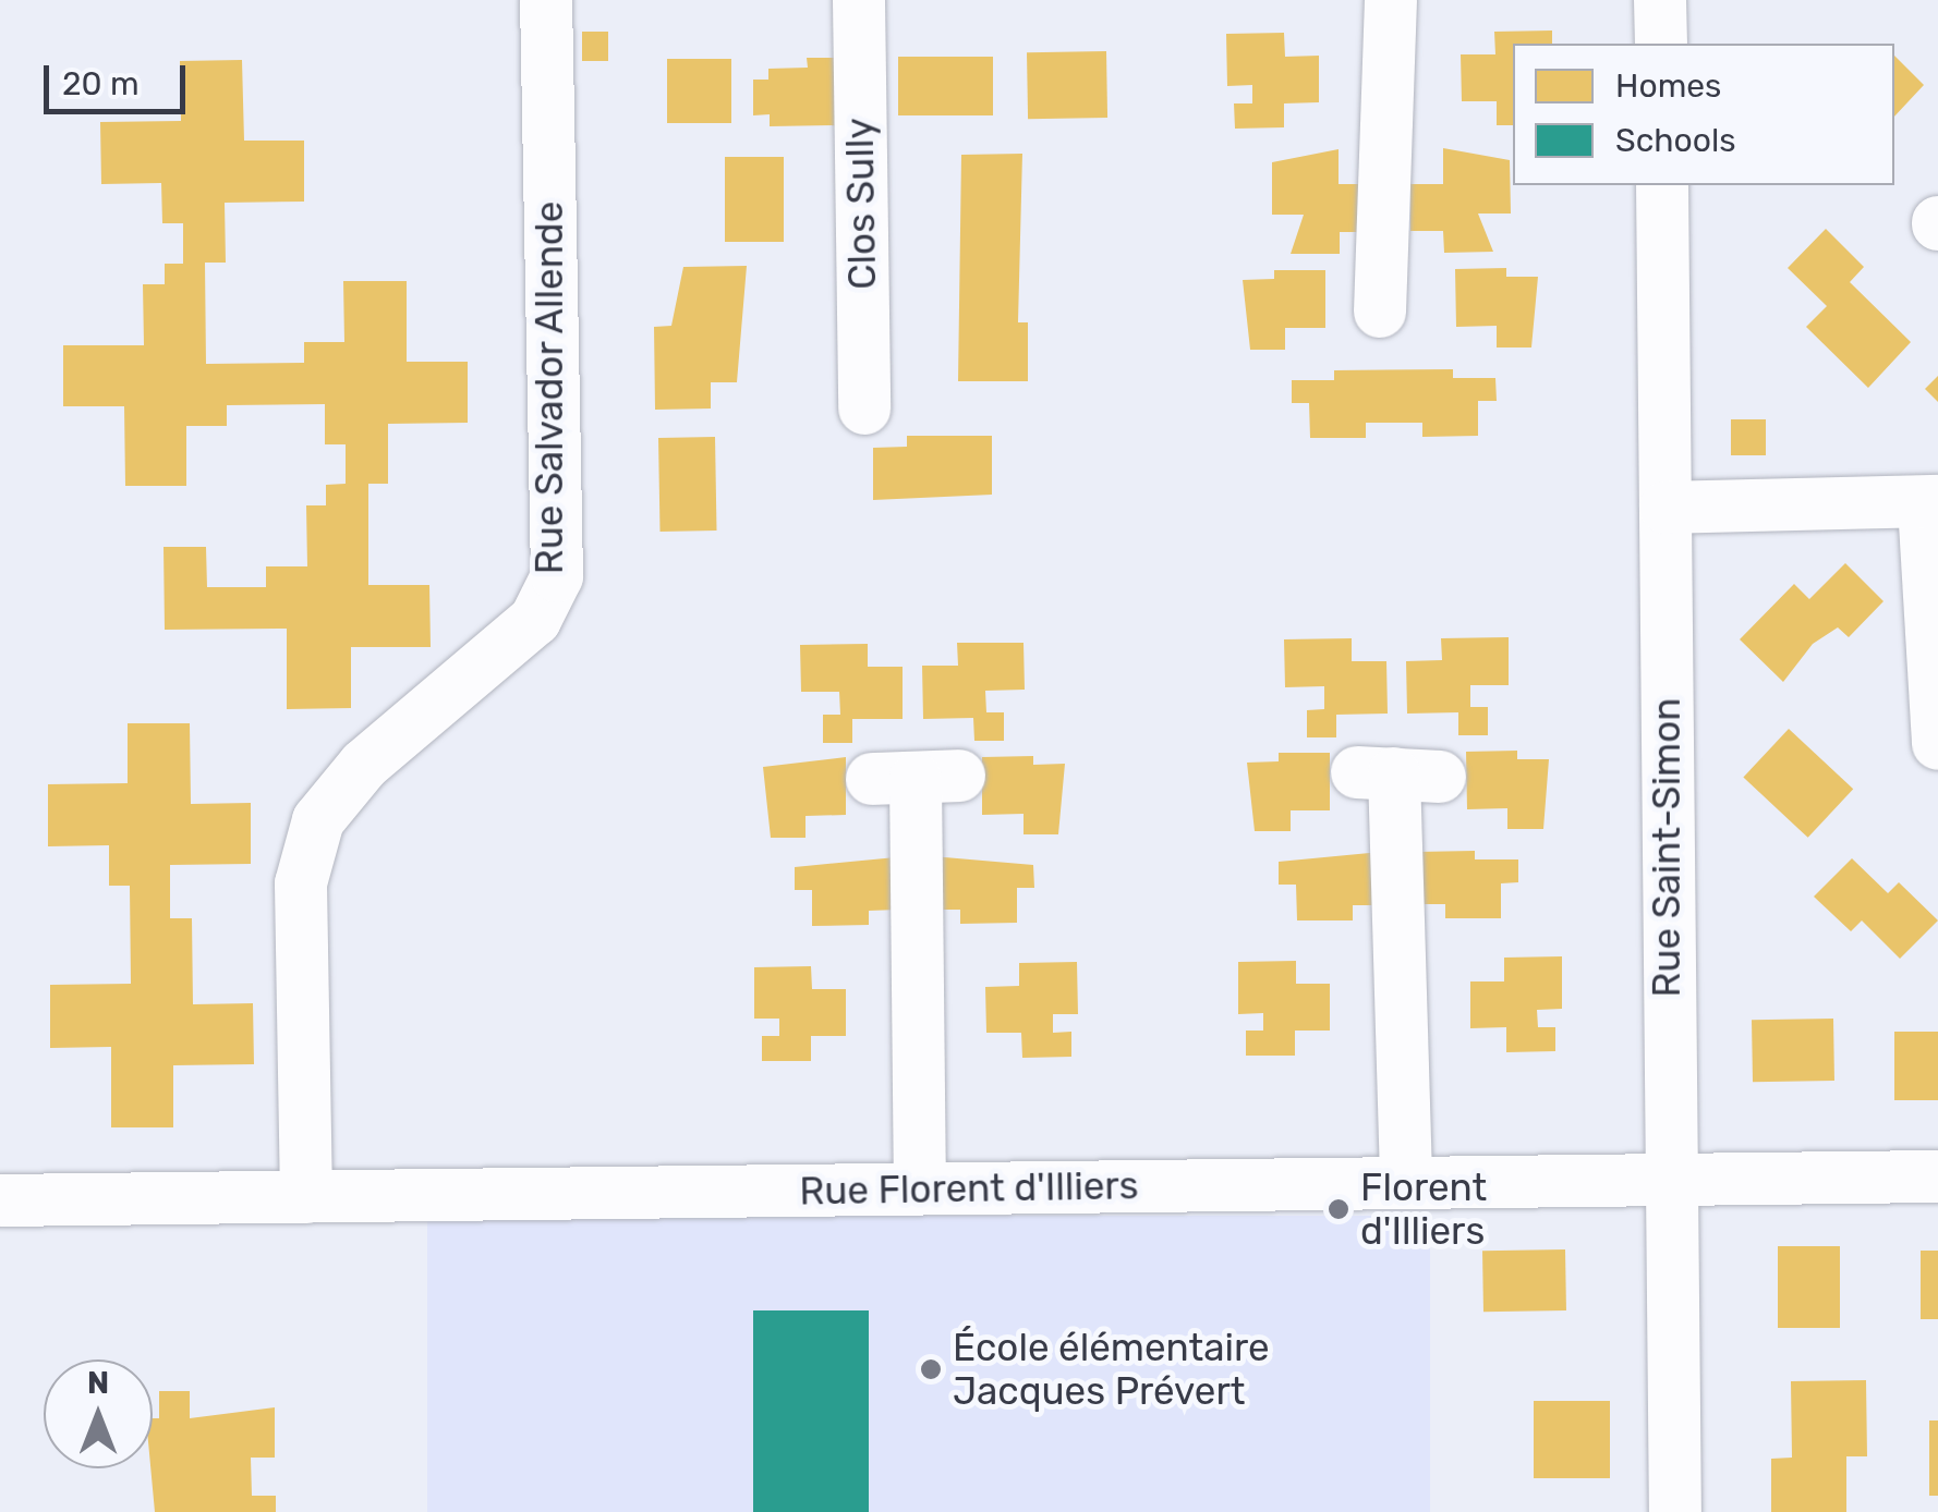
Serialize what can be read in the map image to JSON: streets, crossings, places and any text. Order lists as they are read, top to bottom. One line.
{"streets":{"street":["Clos Sully","Rue Salvador Allende","Rue Saint-Simon","Rue Florent d'Illiers"]},"crossings":[["Rue Salvador Allende","Rue Florent d'Illiers"],["Rue Saint-Simon","Rue Florent d'Illiers"]],"places":["Florent d'Illiers","École élémentaire Jacques Prévert"],"legend":["Homes","Schools"],"scale_bar":"20 m","north":"top"}
